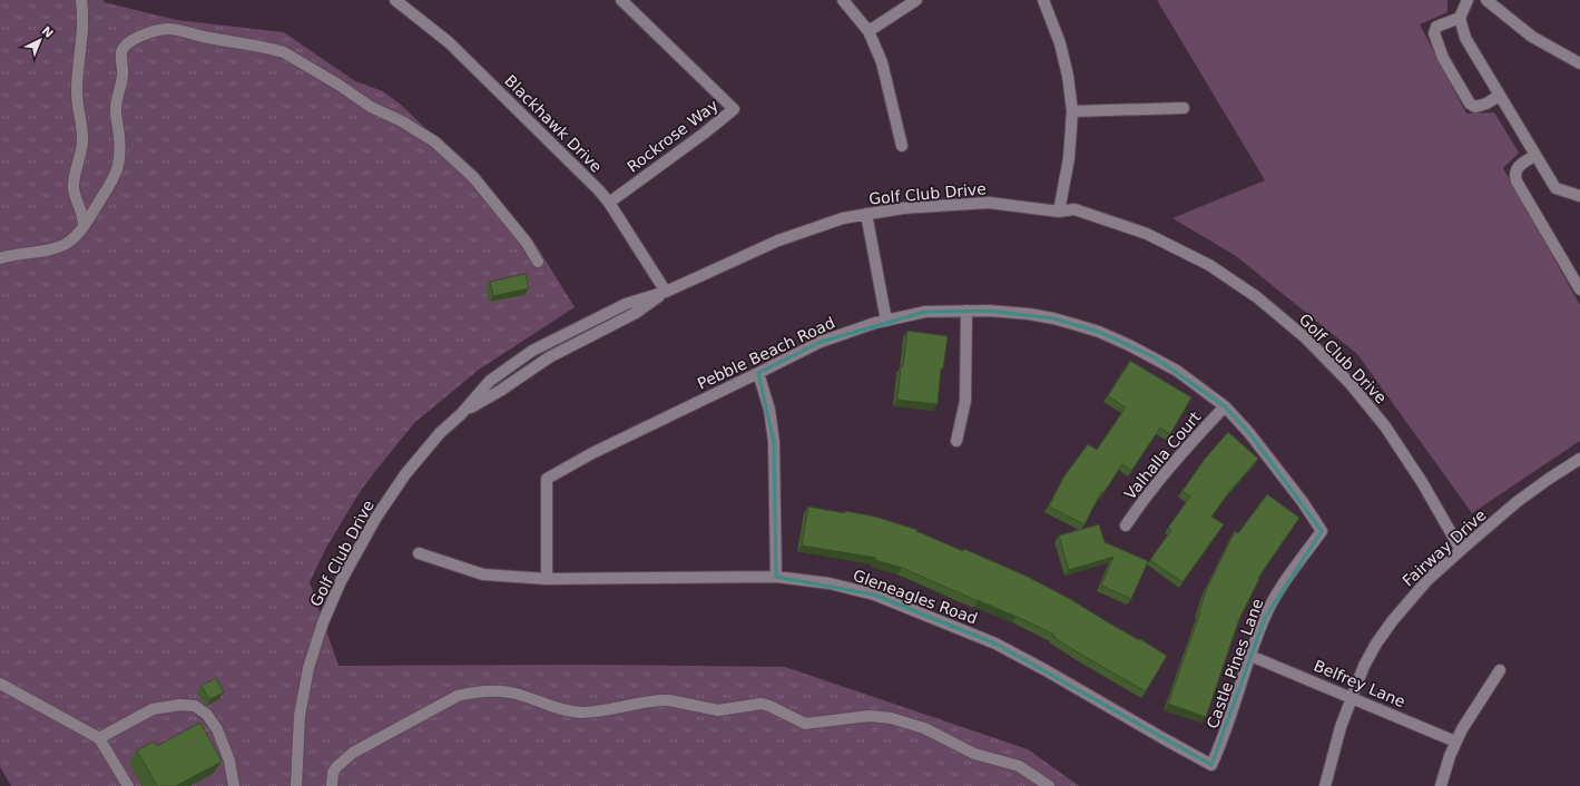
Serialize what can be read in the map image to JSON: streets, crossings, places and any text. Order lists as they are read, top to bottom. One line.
{"streets":{"street":["Blackhawk Drive","Rockrose Way","Golf Club Drive","Pebble Beach Road","Valhalla Court","Fairway Drive","Gleneagles Road","Castle Pines Lane","Belfrey Lane"]},"crossings":[["Blackhawk Drive","Rockrose Way"],["Blackhawk Drive","Golf Club Drive"],["Golf Club Drive","Fairway Drive"],["Pebble Beach Road","Valhalla Court"],["Pebble Beach Road","Gleneagles Road"],["Pebble Beach Road","Castle Pines Lane"],["Fairway Drive","Belfrey Lane"],["Gleneagles Road","Castle Pines Lane"],["Castle Pines Lane","Belfrey Lane"]],"north":"top right"}
